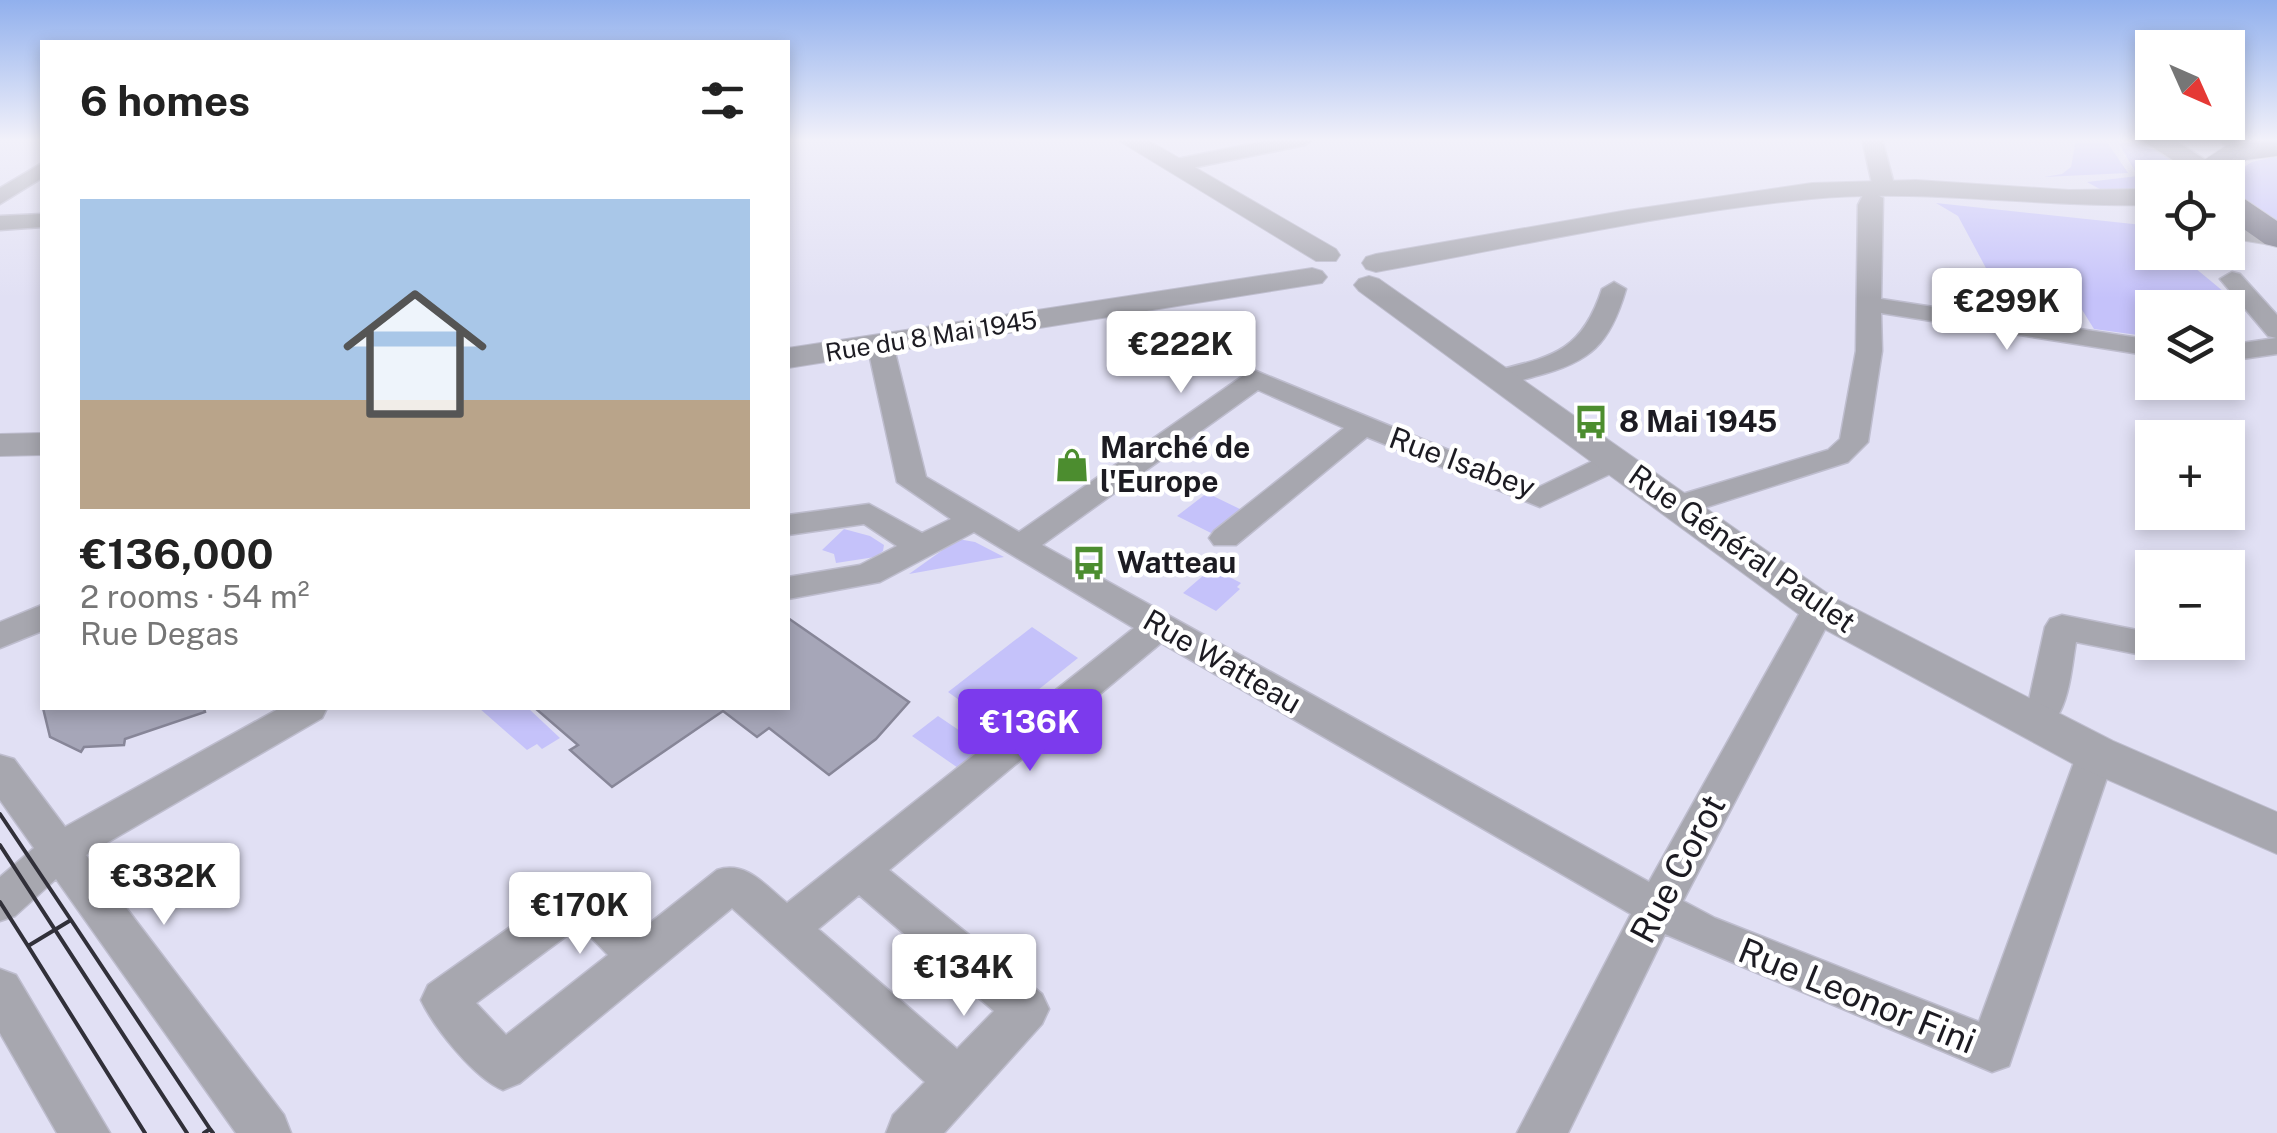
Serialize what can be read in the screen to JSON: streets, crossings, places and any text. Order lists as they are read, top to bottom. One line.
{"streets":{"street":["Rue du 8 Mai 1945","Rue Isabey","Rue Général Paulet","Rue Watteau","Rue Corot","Rue Leonor Fini"]},"crossings":[["Rue du 8 Mai 1945","Rue Watteau"],["Rue Isabey","Rue Général Paulet"],["Rue Isabey","Rue Watteau"],["Rue Général Paulet","Rue Corot"],["Rue Général Paulet","Rue Leonor Fini"],["Rue Watteau","Rue Corot"],["Rue Watteau","Rue Leonor Fini"],["Rue Corot","Rue Leonor Fini"]],"places":{"bus stop":["8 Mai 1945","Watteau"],"shop":["Marché de l'Europe"]},"north":"bottom right","page":{"map_buttons":["+","−"],"heading":"6 homes","list":[{"name":"€136,000","note":"2 rooms · 54 m² · Rue Degas"}],"price":["€299K","€222K","€136K","€332K","€170K","€134K"]}}
